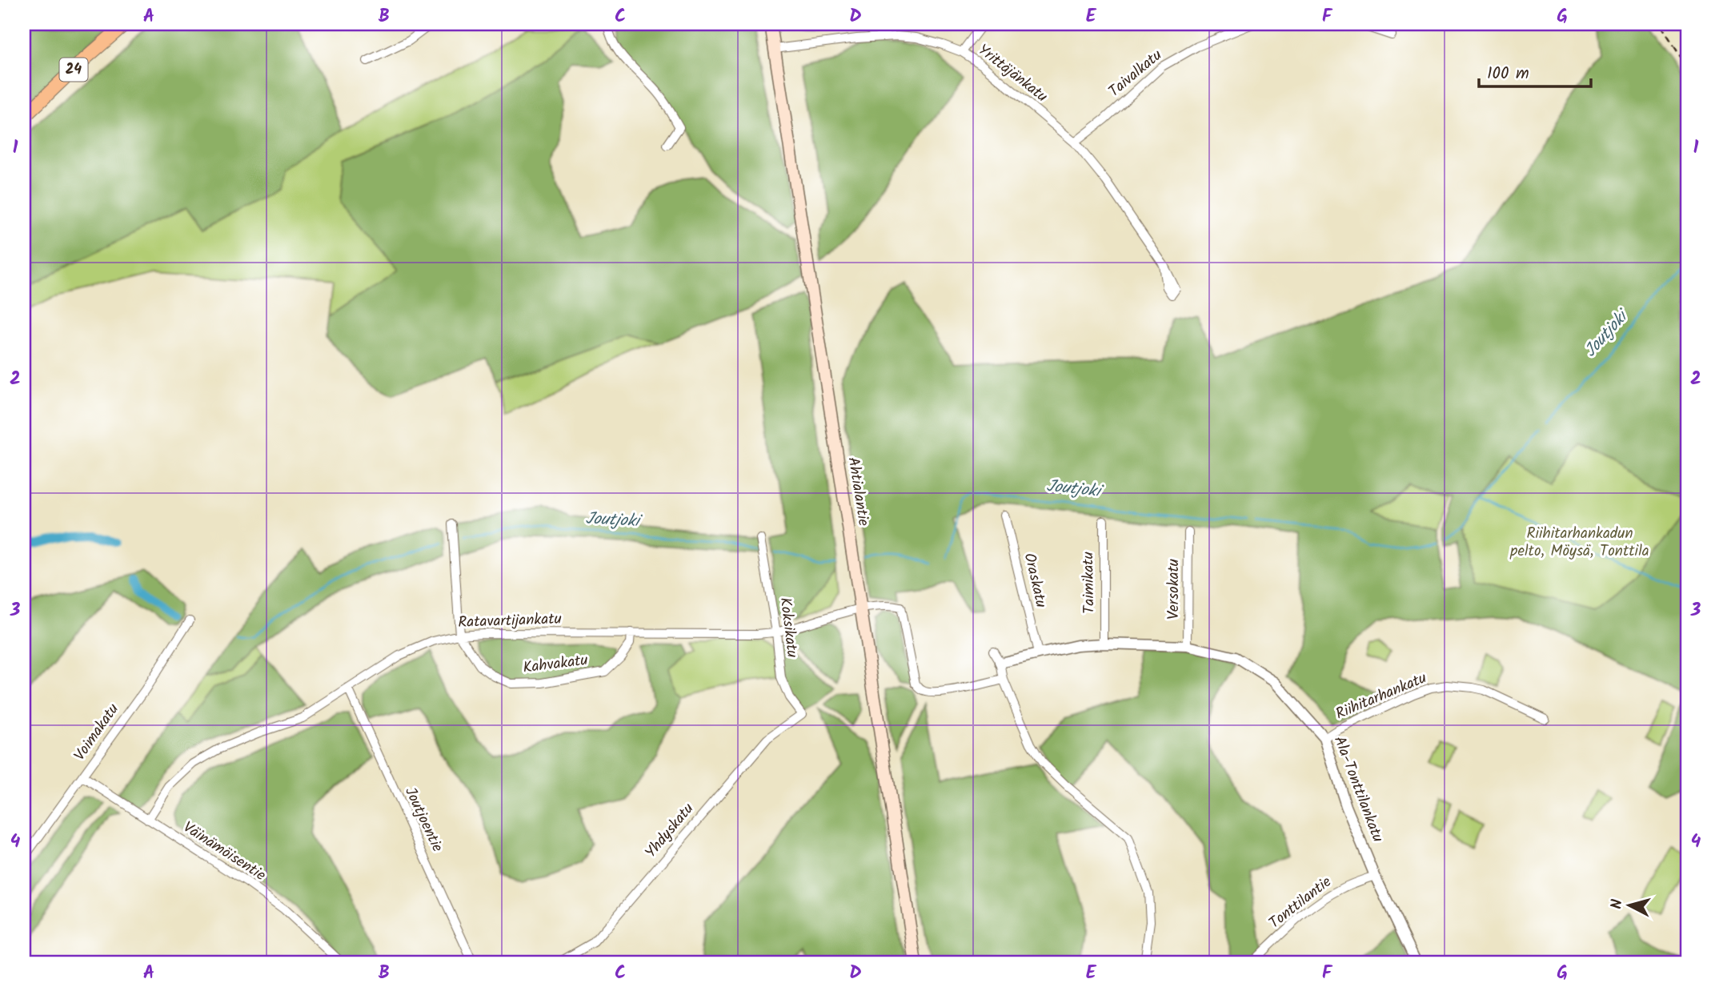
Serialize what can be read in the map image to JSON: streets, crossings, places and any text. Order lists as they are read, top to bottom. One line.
{"streets":{"highway":["24"],"main road":["Ahtialantie"],"street":["Yrittäjänkatu","Taivalkatu","Oraskatu","Taimikatu","Versokatu","Ratavartijankatu","Koksikatu","Kahvakatu","Riihitarhankatu","Voimakatu","Ala-Tonttilankatu","Joutjoentie","Yhdyskatu","Väinämöisentie","Tonttilantie"]},"crossings":[["Yrittäjänkatu","Taivalkatu"],["Yrittäjänkatu","Ahtialantie"],["Ahtialantie","Ratavartijankatu"],["Oraskatu","Ala-Tonttilankatu"],["Taimikatu","Ala-Tonttilankatu"],["Versokatu","Ala-Tonttilankatu"],["Ratavartijankatu","Koksikatu"],["Ratavartijankatu","Kahvakatu"],["Ratavartijankatu","Joutjoentie"],["Ratavartijankatu","Väinämöisentie"],["Koksikatu","Yhdyskatu"],["Riihitarhankatu","Ala-Tonttilankatu"],["Voimakatu","Väinämöisentie"],["Ala-Tonttilankatu","Tonttilantie"]],"water":["Joutjoki"],"parks":["Riihitarhankadun pelto, Möysä, Tonttila"],"scale_bar":"100 m","north":"left","grid":{"columns":["A","B","C","D","E","F","G"],"rows":["1","2","3","4"]}}
